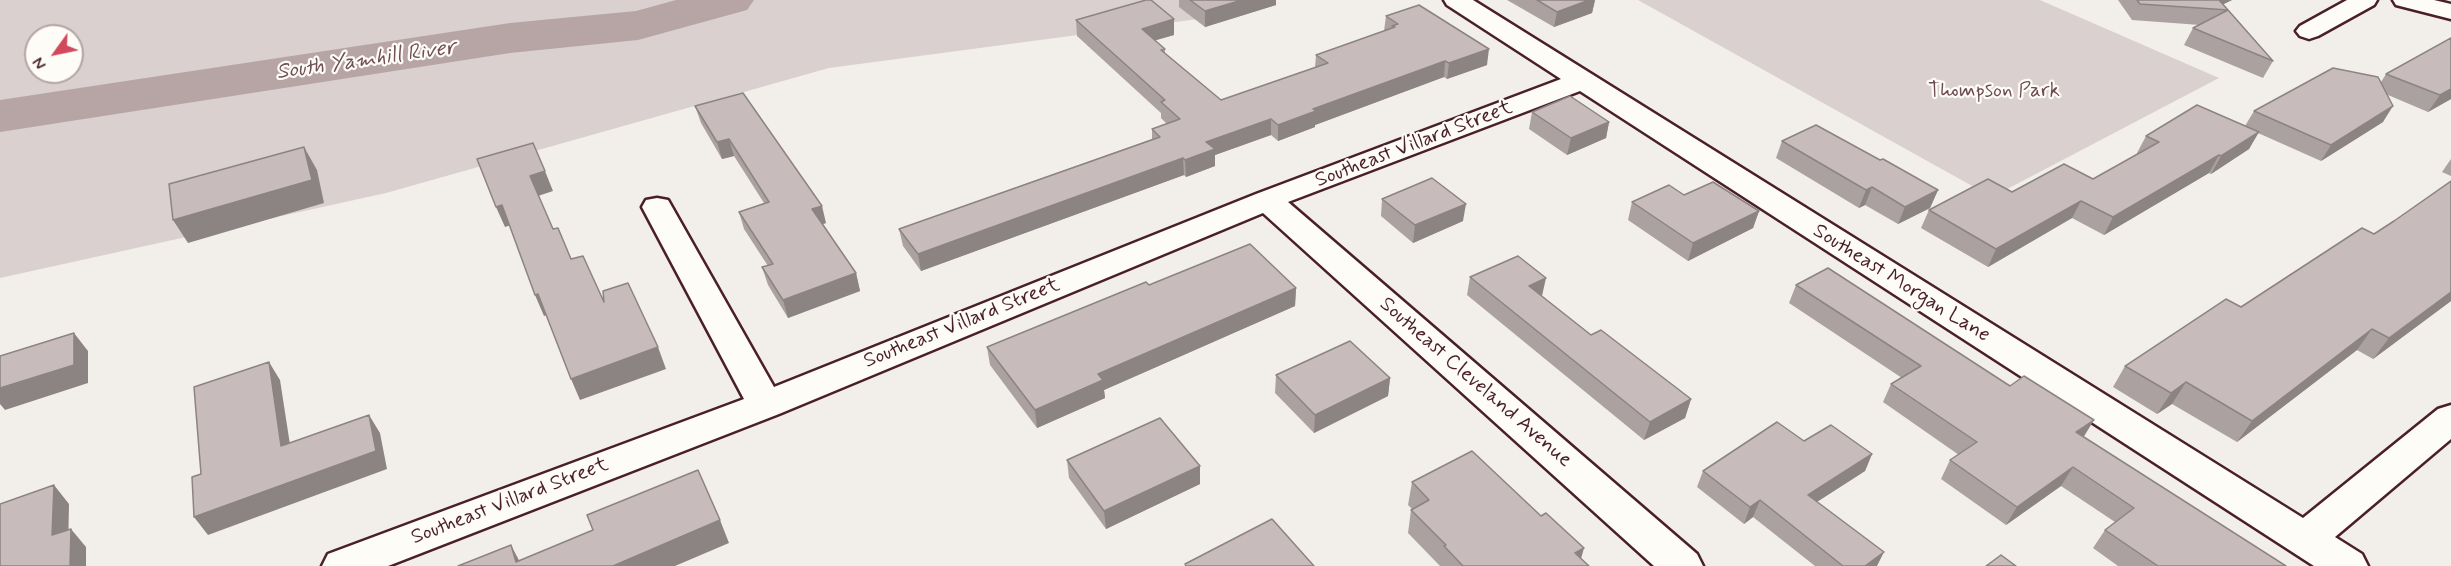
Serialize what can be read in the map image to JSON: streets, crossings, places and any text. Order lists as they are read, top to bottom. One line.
{"streets":{"street":["Southeast Villard Street","Southeast Morgan Lane","Southeast Cleveland Avenue"]},"crossings":[["Southeast Villard Street","Southeast Morgan Lane"],["Southeast Villard Street","Southeast Cleveland Avenue"]],"water":["South Yamhill River"],"parks":["Thompson Park"],"north":"bottom left"}
